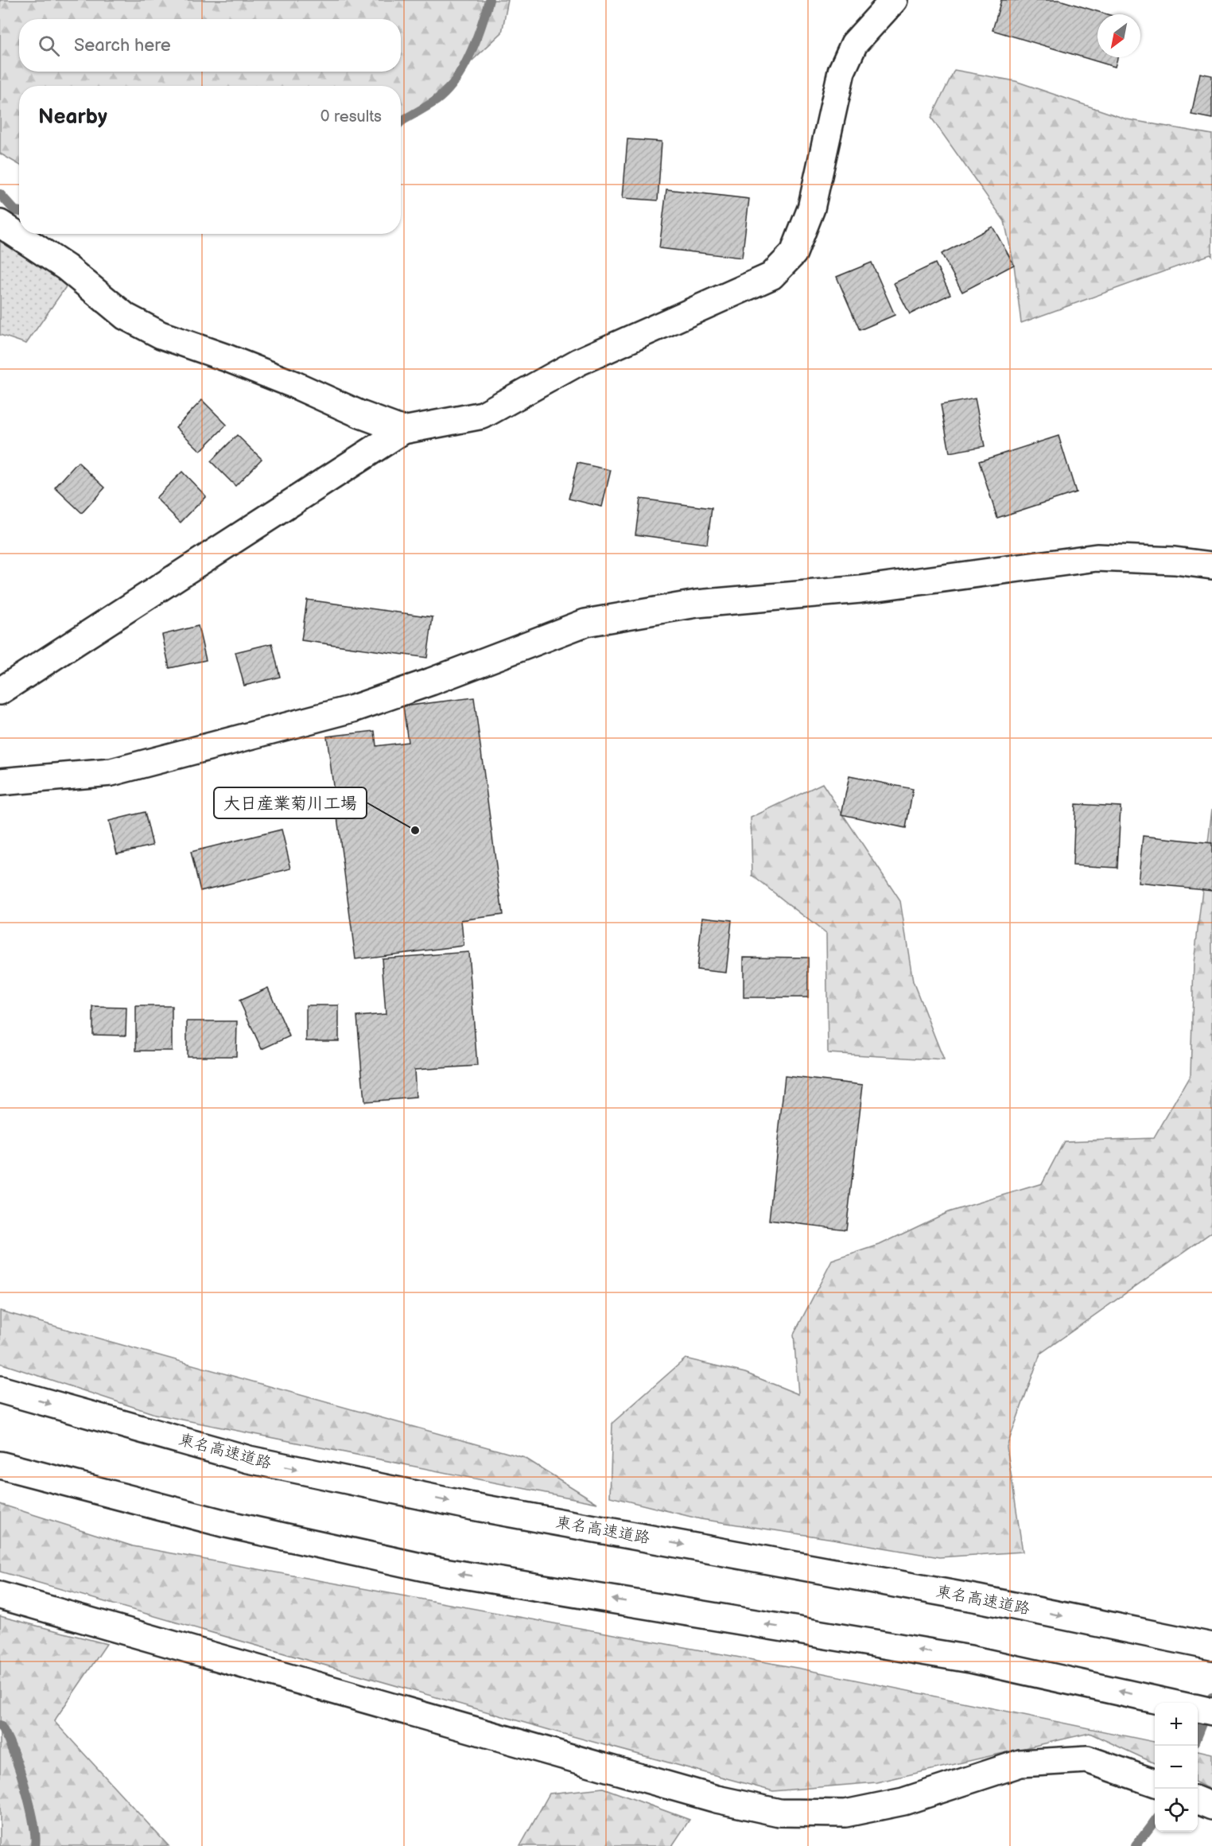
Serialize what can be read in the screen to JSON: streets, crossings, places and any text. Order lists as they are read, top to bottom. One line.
{"streets":{"main road":["東名高速道路"]},"places":["大日産業菊川工場"],"north":"bottom left","page":{"search":"Search here","heading":["Nearby","0 results"],"map_buttons":["+","−"]}}
